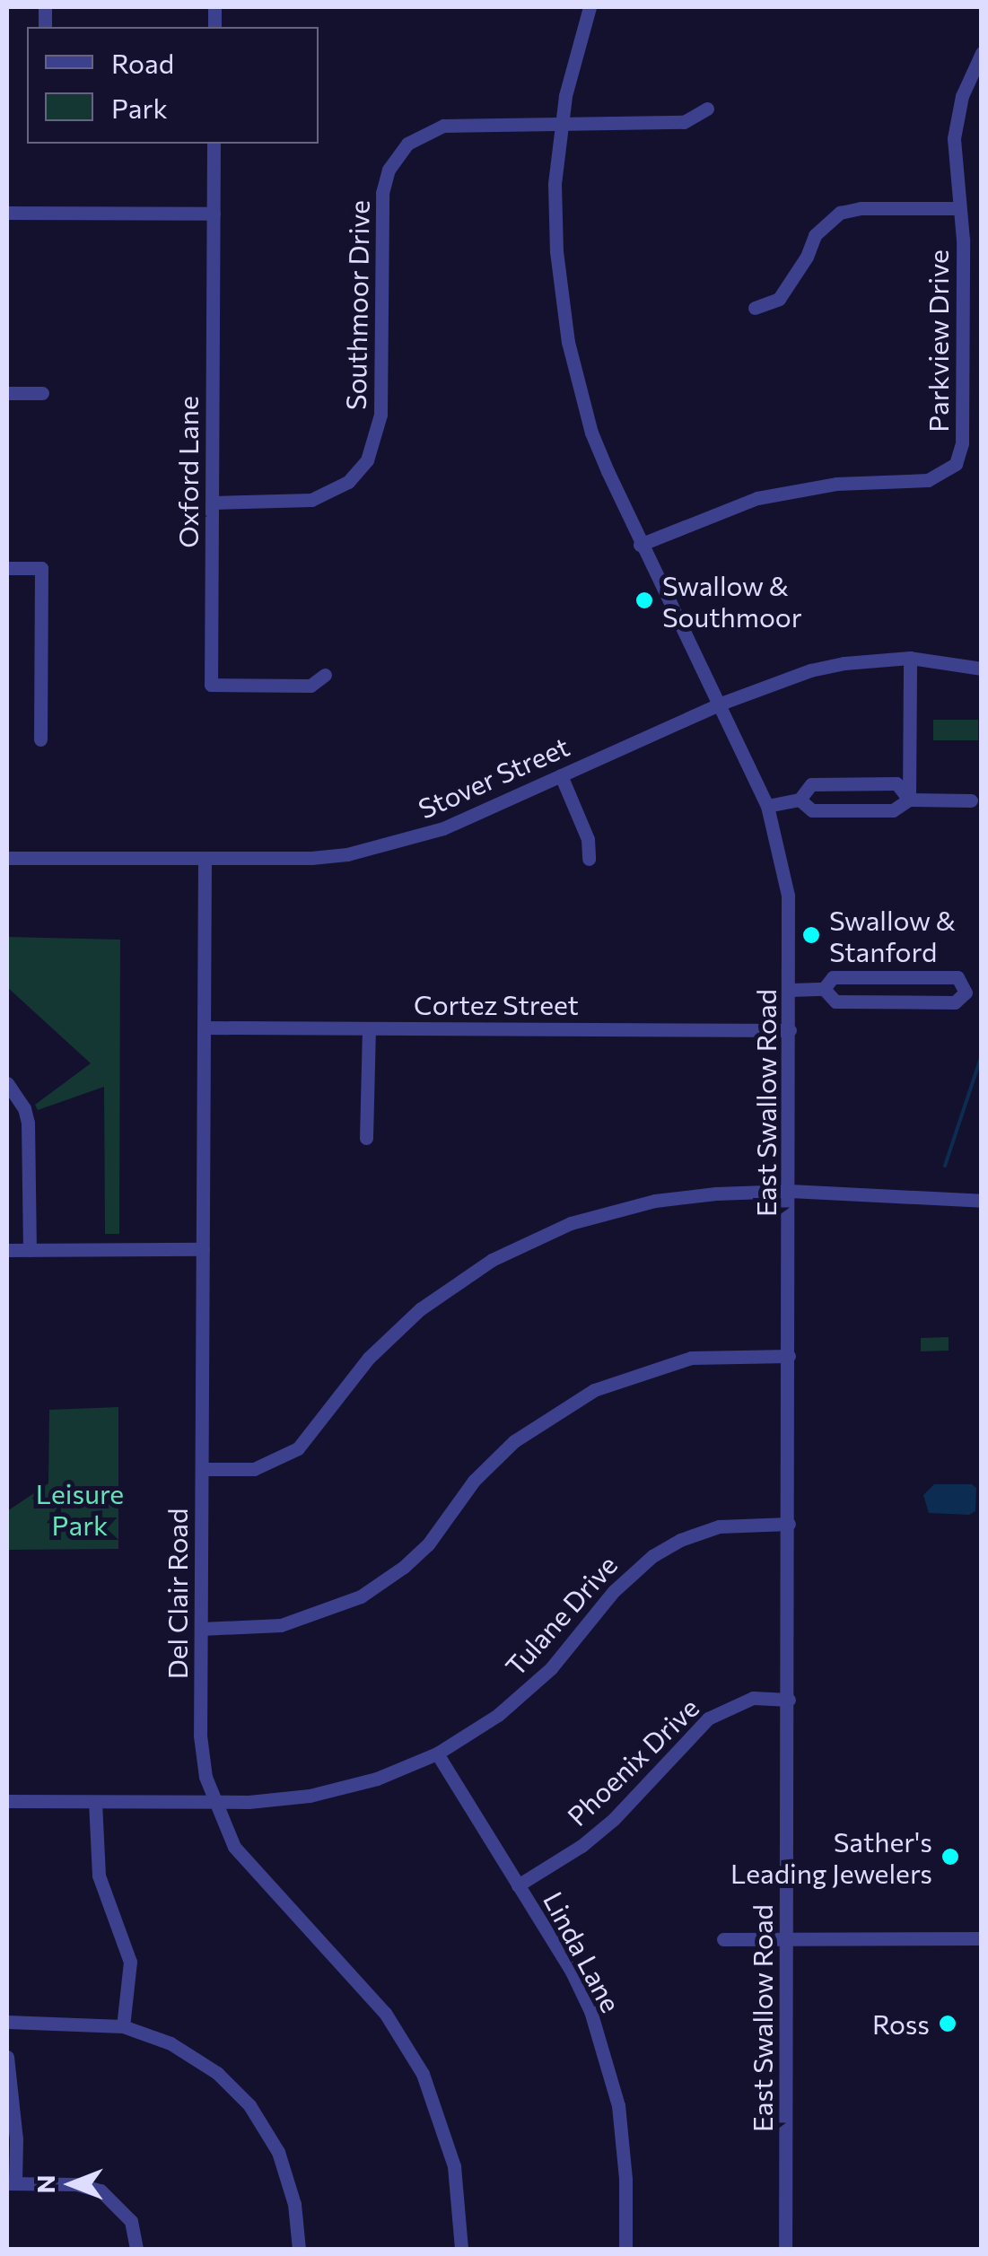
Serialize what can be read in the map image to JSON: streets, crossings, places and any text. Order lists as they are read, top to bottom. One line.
{"streets":{"street":["Southmoor Drive","Parkview Drive","Oxford Lane","Stover Street","Cortez Street","East Swallow Road","Del Clair Road","Tulane Drive","Phoenix Drive","Linda Lane"]},"crossings":[["Southmoor Drive","Oxford Lane"],["Southmoor Drive","East Swallow Road"],["Parkview Drive","East Swallow Road"],["Stover Street","East Swallow Road"],["Stover Street","Del Clair Road"],["Cortez Street","East Swallow Road"],["Cortez Street","Del Clair Road"],["East Swallow Road","Tulane Drive"],["East Swallow Road","Phoenix Drive"],["Del Clair Road","Tulane Drive"],["Tulane Drive","Linda Lane"],["Phoenix Drive","Linda Lane"]],"parks":["Leisure Park"],"places":["Swallow & Southmoor","Swallow & Stanford","Sather's Leading Jewelers","Ross"],"legend":["Road","Park"],"north":"left"}
